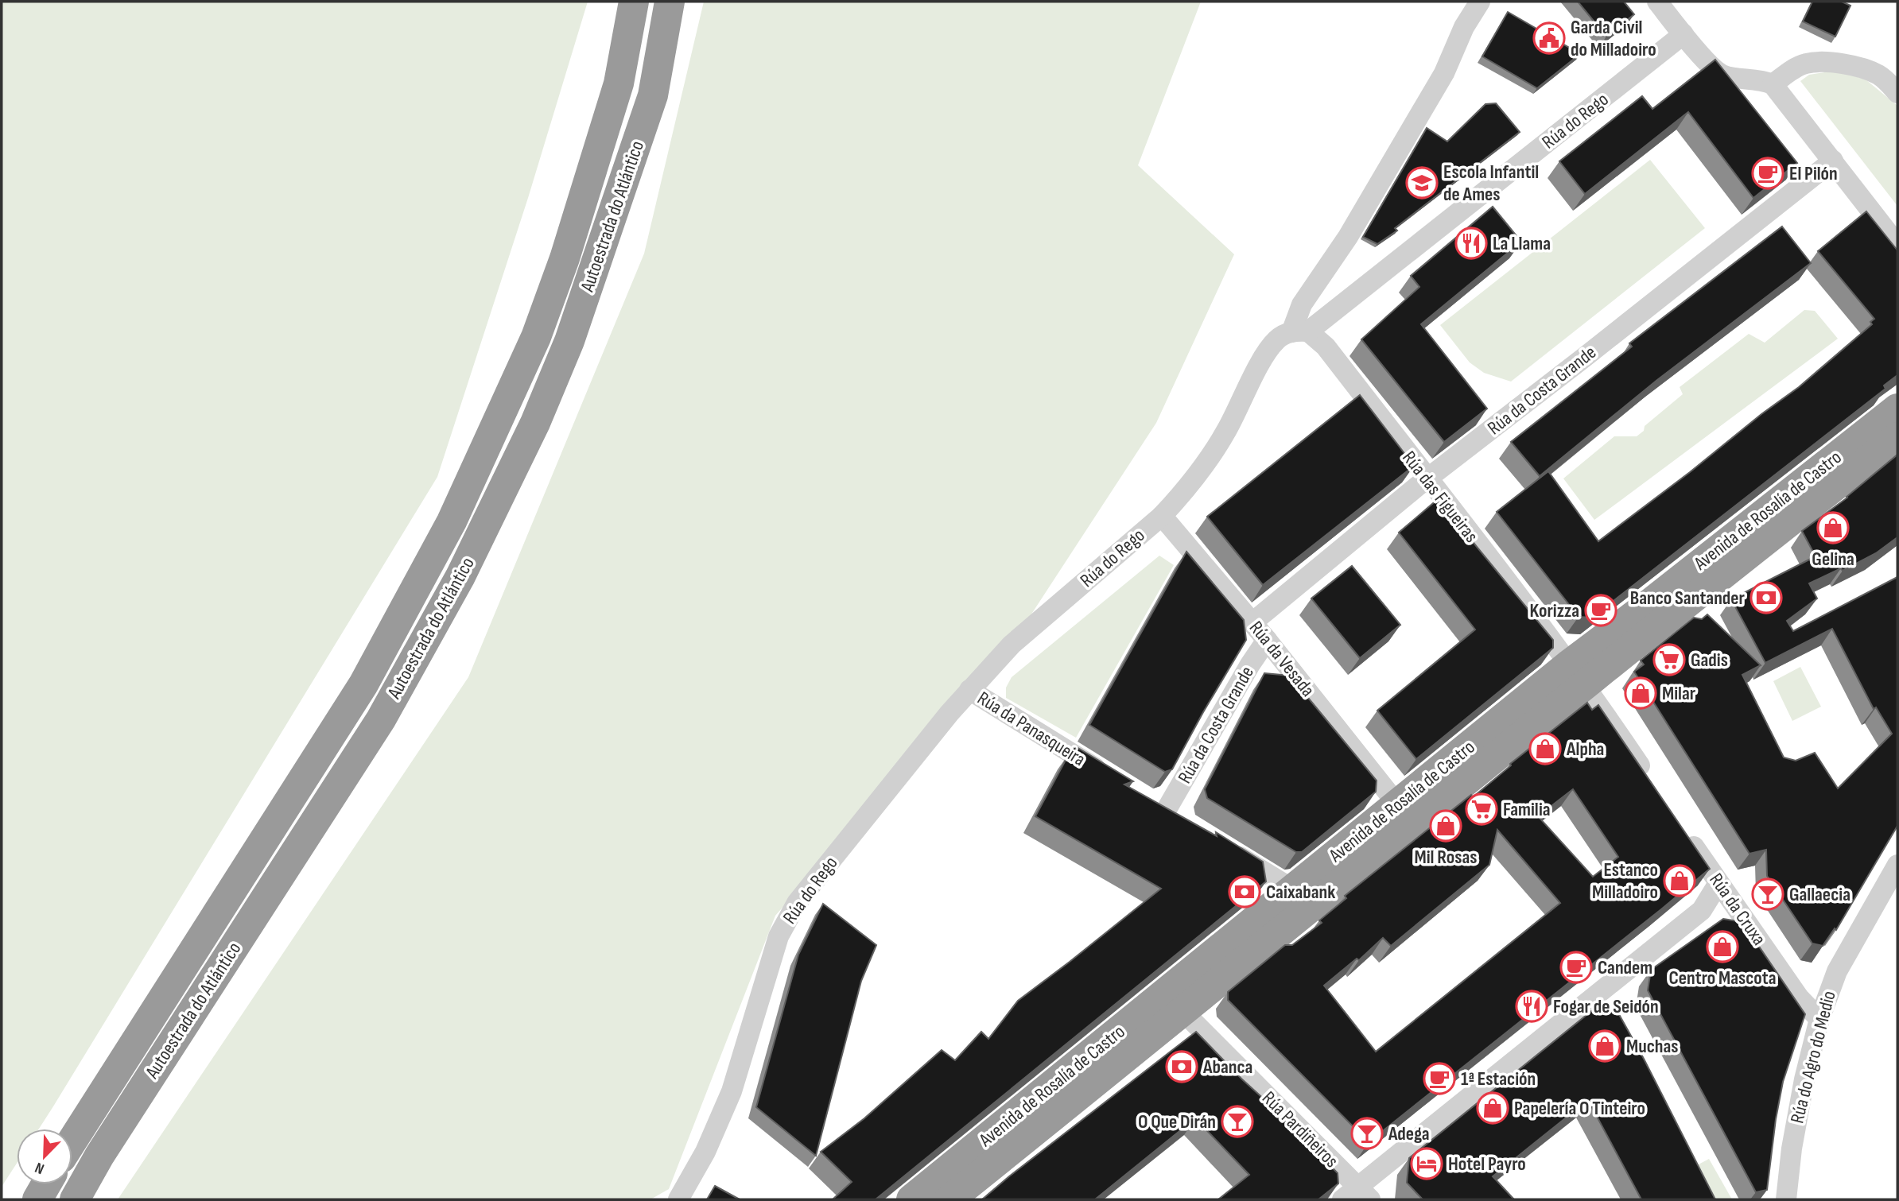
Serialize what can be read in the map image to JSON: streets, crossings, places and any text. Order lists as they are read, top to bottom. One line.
{"streets":{"highway":["Autoestrada do Atlántico","Avenida de Rosalía de Castro"],"street":["Rúa do Rego","Rúa da Costa Grande","Rúa das Figueiras","Rúa da Vesada","Rúa da Panasqueira","Rúa da Cruxa","Rúa do Agro do Medio","Rúa Pardiñeiros"]},"crossings":[["Rúa do Rego","Rúa das Figueiras"],["Rúa do Rego","Rúa da Vesada"],["Rúa do Rego","Rúa da Panasqueira"],["Rúa da Costa Grande","Rúa das Figueiras"],["Rúa da Costa Grande","Rúa da Vesada"],["Rúa das Figueiras","Avenida de Rosalía de Castro"],["Avenida de Rosalía de Castro","Rúa da Vesada"],["Avenida de Rosalía de Castro","Rúa Pardiñeiros"],["Rúa da Cruxa","Rúa do Agro do Medio"]],"places":{"public building":["Garda Civil do Milladoiro"],"cafe":["El Pilón","Korizza","Candem","1ª Estación"],"school or university":["Escola Infantil de Ames"],"restaurant":["La Llama","Fogar de Seidón"],"shop":["Gelina","Milar","Alpha","Mil Rosas","Estanco Milladoiro","Centro Mascota","Muchas","Papelería O Tinteiro"],"bank":["Banco Santander","Caixabank","Abanca"],"supermarket":["Gadis","Familia"],"bar":["Gallaecia","O Que Dirán","Adega"],"hotel":["Hotel Payro"]},"north":"bottom left"}
